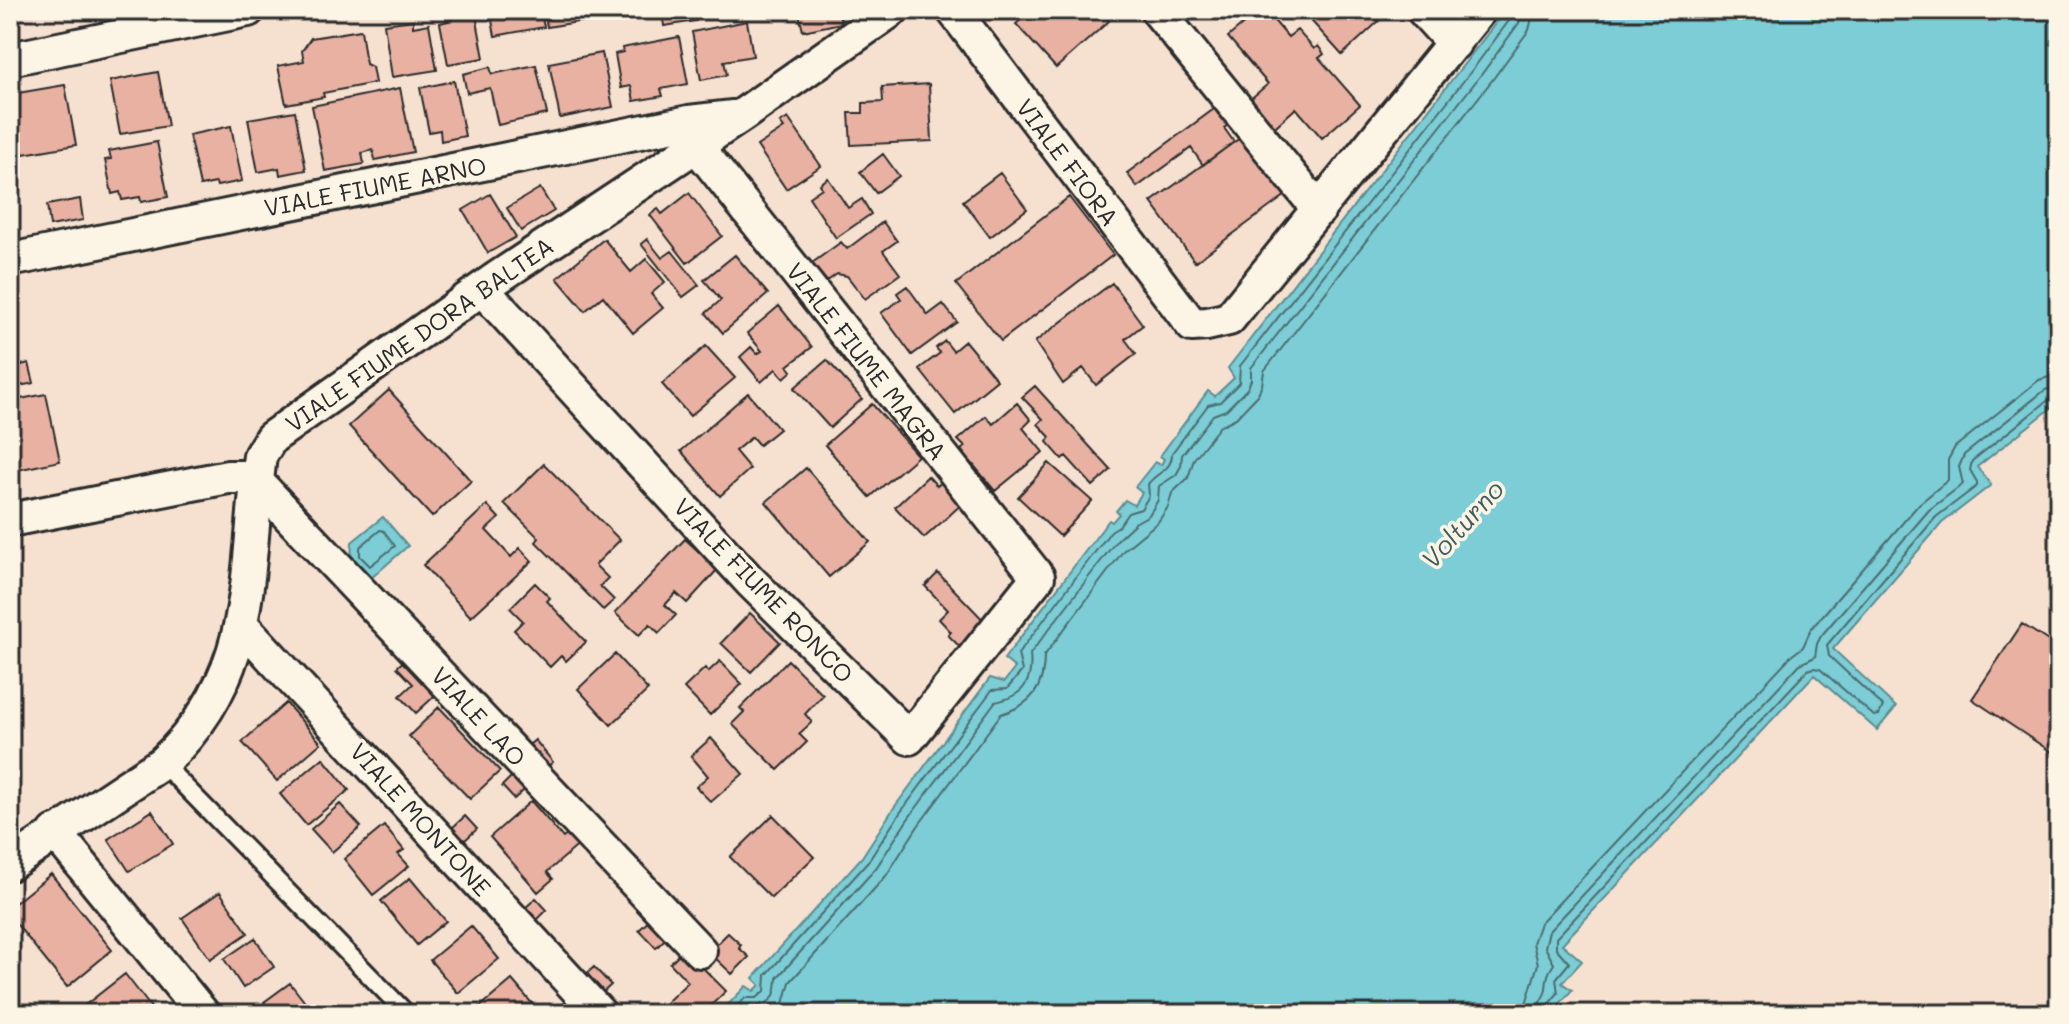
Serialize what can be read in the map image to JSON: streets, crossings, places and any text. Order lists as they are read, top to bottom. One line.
{"streets":{"street":["VIALE FIORA","VIALE FIUME ARNO","VIALE FIUME DORA BALTEA","VIALE FIUME MAGRA","VIALE FIUME RONCO","VIALE LAO","VIALE MONTONE"]},"crossings":[["VIALE FIUME ARNO","VIALE FIUME DORA BALTEA"],["VIALE FIUME DORA BALTEA","VIALE FIUME MAGRA"],["VIALE FIUME DORA BALTEA","VIALE FIUME RONCO"],["VIALE FIUME DORA BALTEA","VIALE LAO"],["VIALE FIUME DORA BALTEA","VIALE MONTONE"],["VIALE FIUME MAGRA","VIALE FIUME RONCO"]],"water":["Volturno"]}
